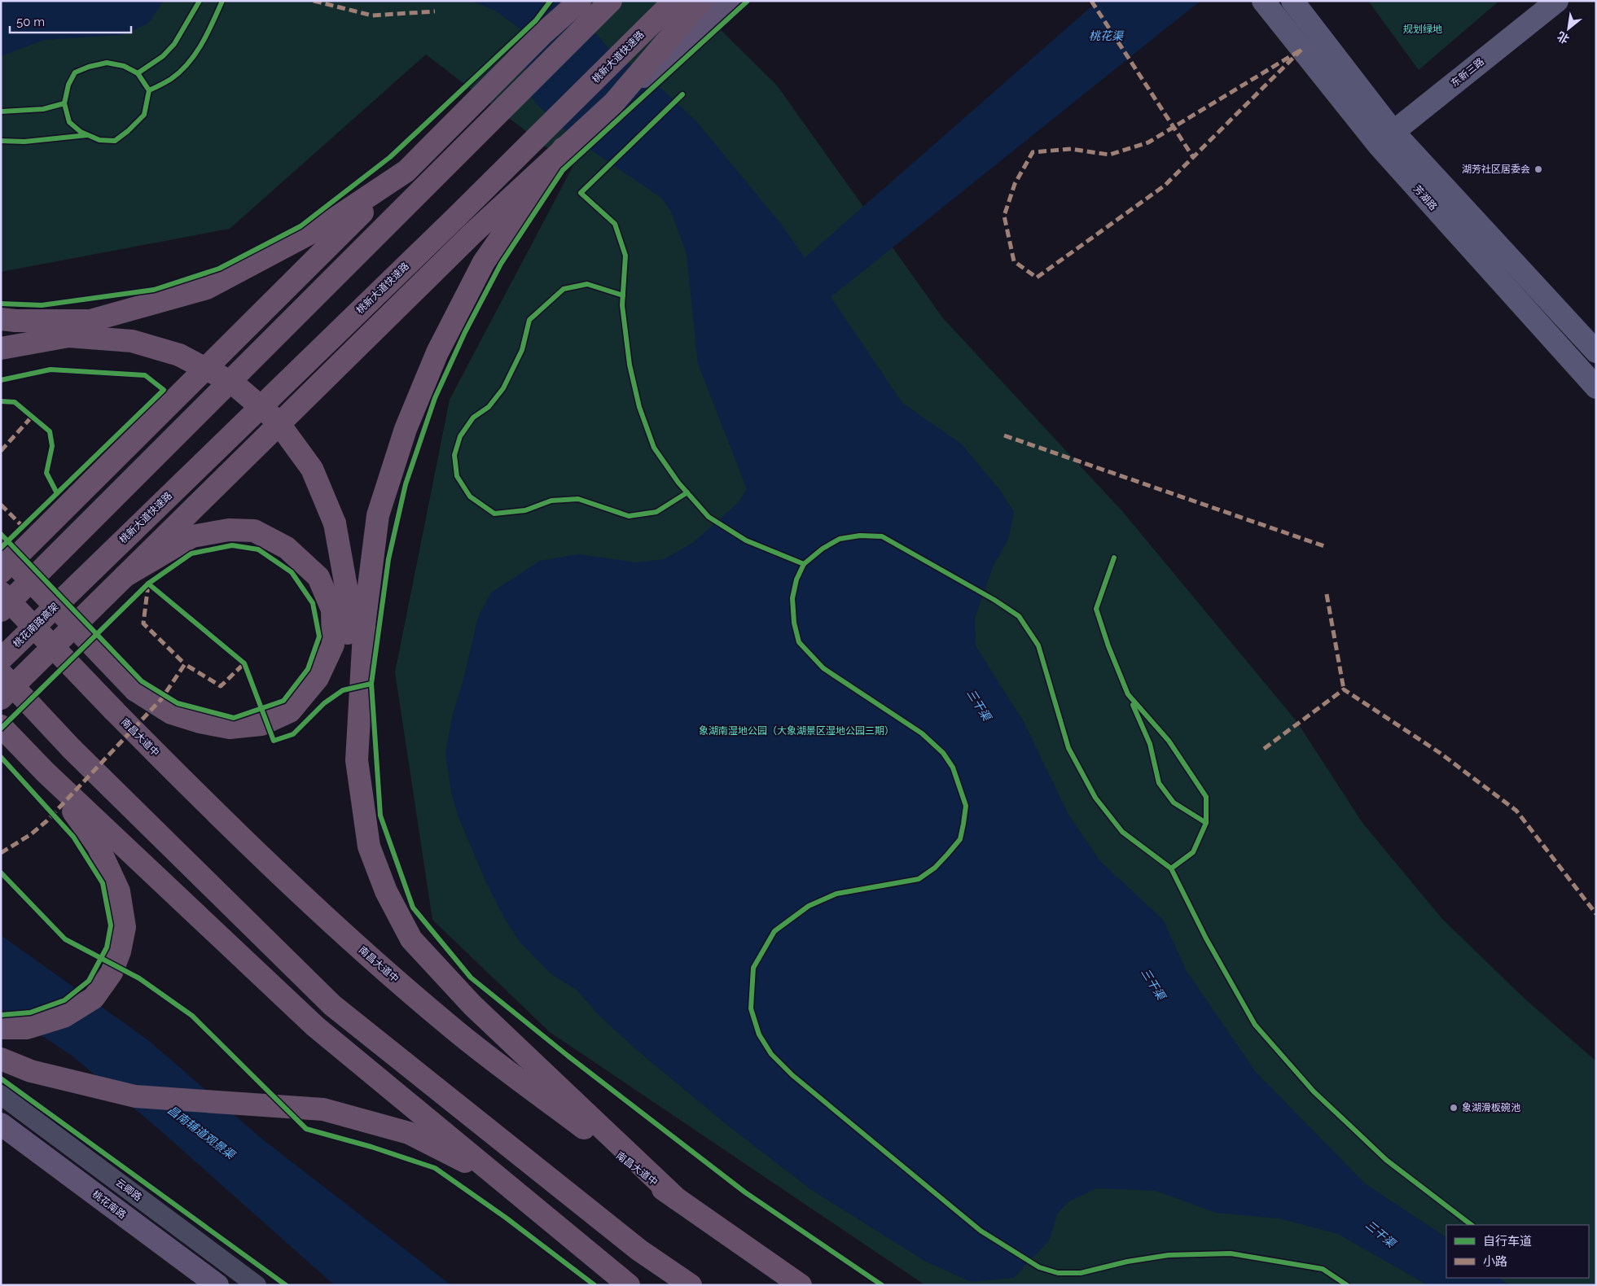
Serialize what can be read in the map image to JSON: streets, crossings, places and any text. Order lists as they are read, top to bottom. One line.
{"streets":{"highway":["桃新大道快速路","桃花南路高架","南昌大道中"],"main road":["桃花南路"],"street":["东新三路","芳湖路","云卿路"]},"crossings":[["桃新大道快速路","桃花南路高架"],["东新三路","芳湖路"]],"water":["桃花渠","三干渠","昌南辅道观景渠"],"parks":["规划绿地","象湖南湿地公园（大象湖景区湿地公园三期）"],"places":["湖芳社区居委会","象湖滑板碗池"],"legend":["自行车道","小路"],"scale_bar":"50 m","north":"bottom left"}
